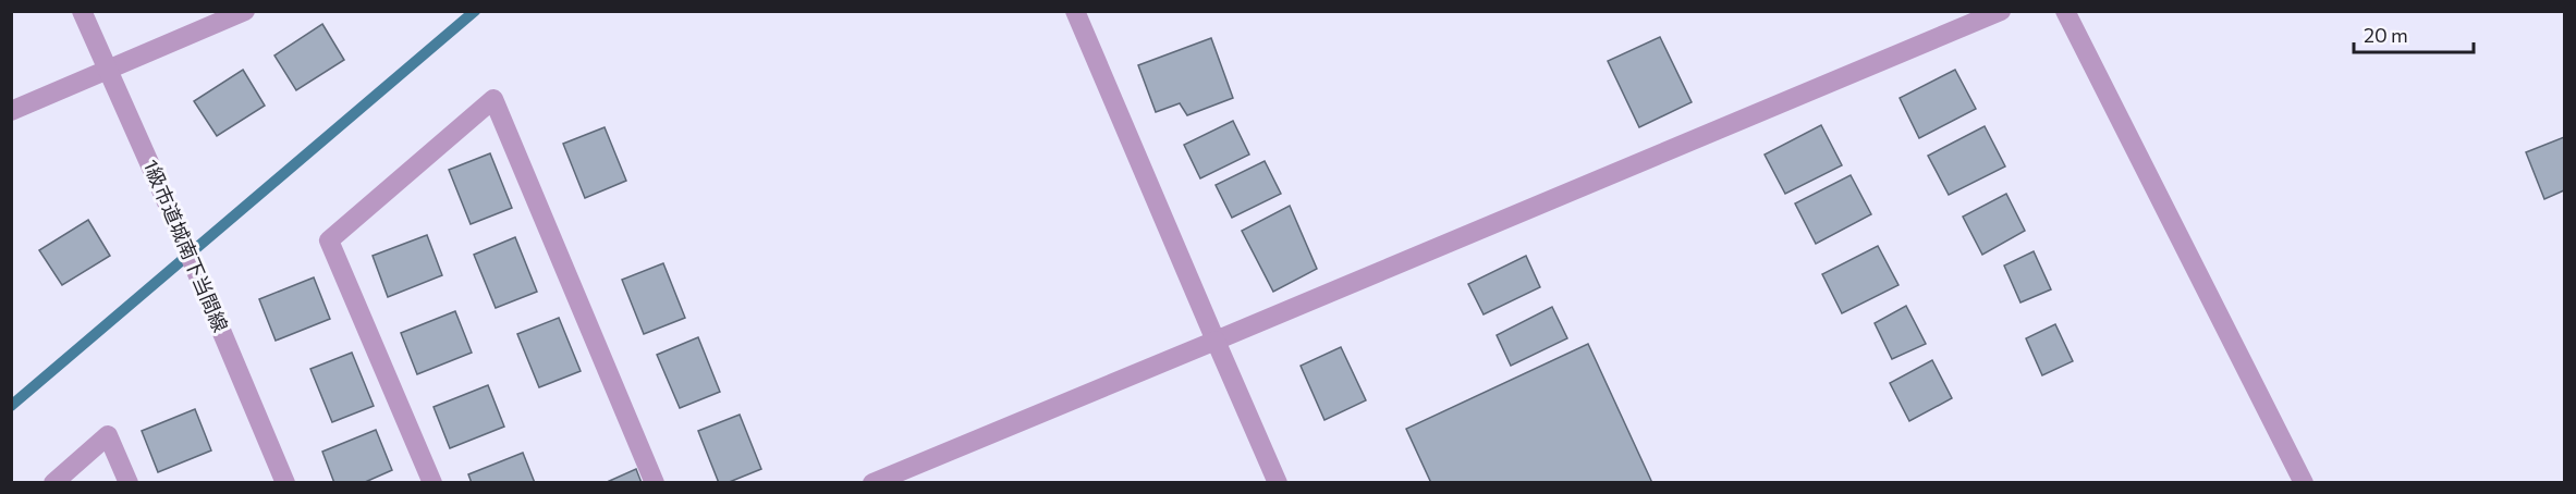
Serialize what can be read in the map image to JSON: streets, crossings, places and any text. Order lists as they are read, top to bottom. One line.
{"streets":{"street":["1級市道城南下当間線"]},"scale_bar":"20 m"}
